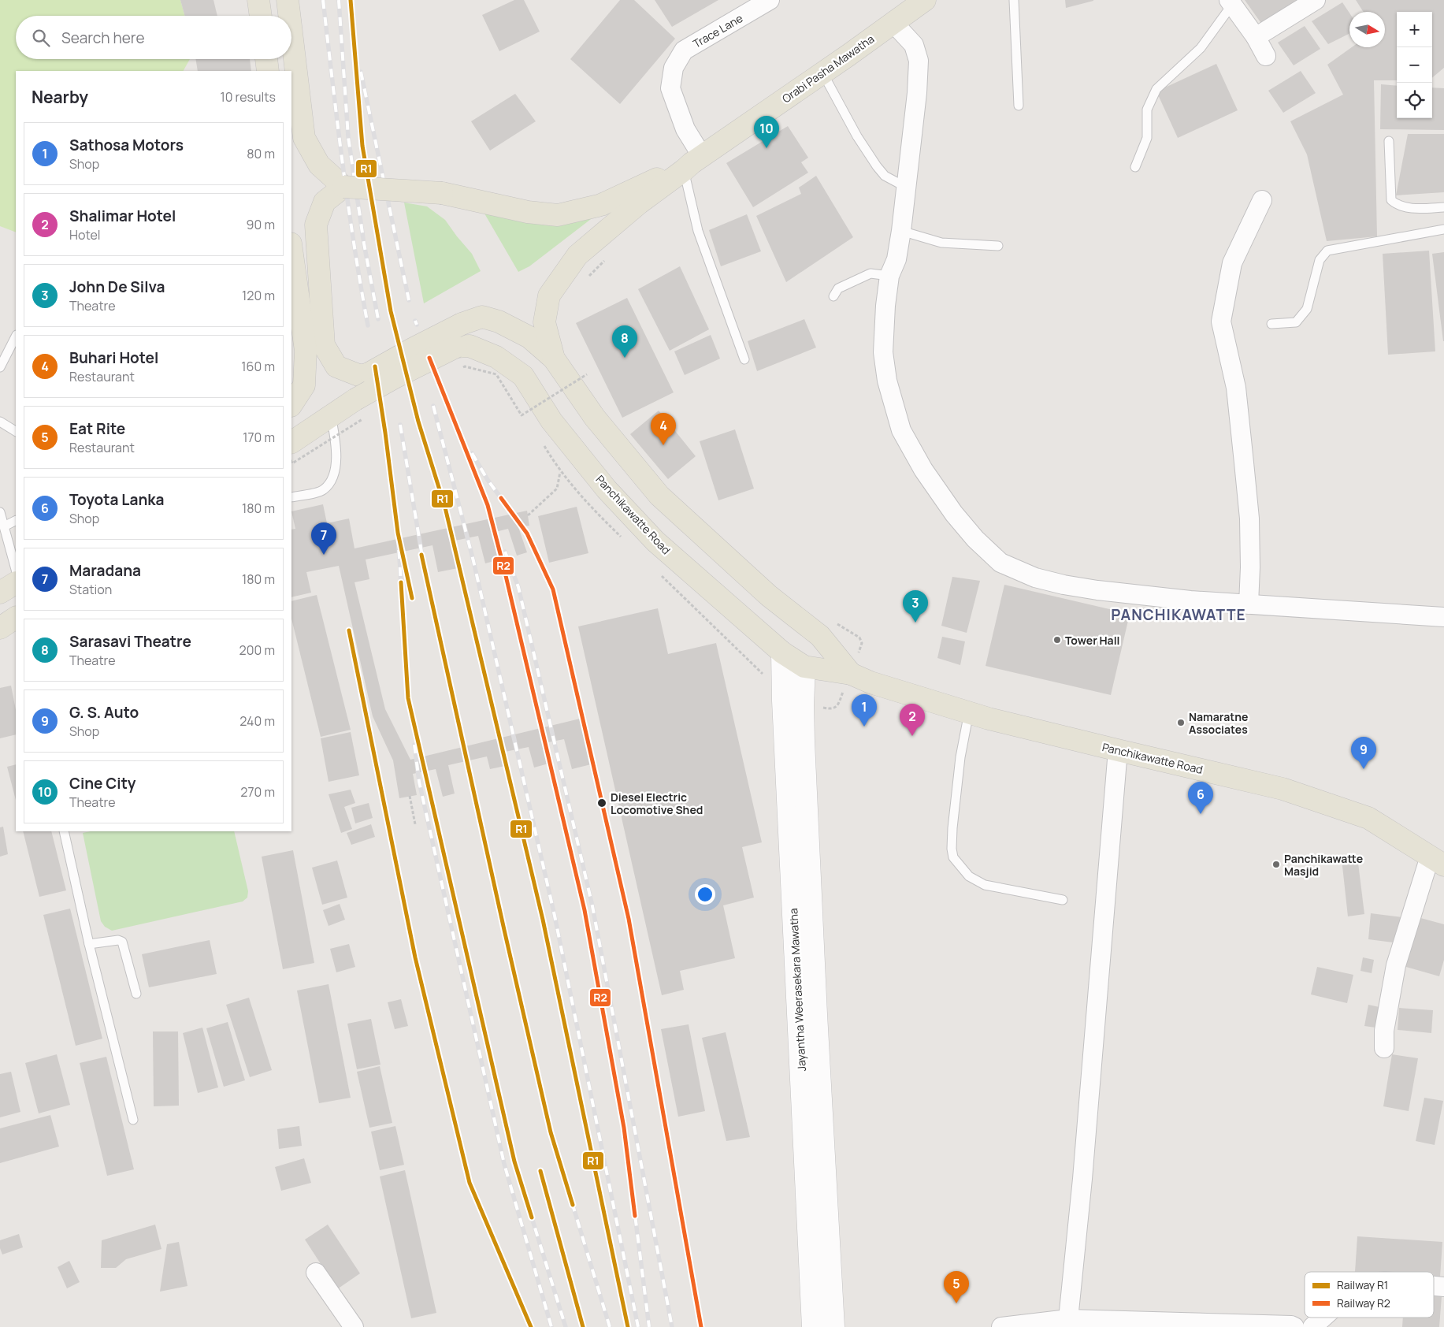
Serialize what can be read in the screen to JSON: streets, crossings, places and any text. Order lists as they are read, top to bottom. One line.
{"streets":{"main road":["Orabi Pasha Mawatha","Panchikawatte Road","Jayantha Weerasekara Mawatha"],"street":["Trace Lane"]},"crossings":[["Trace Lane","Orabi Pasha Mawatha"],["Trace Lane","Panchikawatte Road"],["Orabi Pasha Mawatha","Panchikawatte Road"],["Panchikawatte Road","Jayantha Weerasekara Mawatha"]],"districts":["PANCHIKAWATTE"],"places":["Tower Hall","Namaratne Associates","Diesel Electric Locomotive Shed","Panchikawatte Masjid"],"lines":["rail line R1","rail line R2"],"legend":["Railway R1","Railway R2"],"north":"right","page":{"map_buttons":["+","−"],"search":"Search here","heading":["Nearby","10 results"],"pins":["10","8","4","7","3","1","2","9","6","5"],"list":[{"mark":"1","name":"Sathosa Motors","note":"Shop","value":"80 m"},{"mark":"2","name":"Shalimar Hotel","note":"Hotel","value":"90 m"},{"mark":"3","name":"John De Silva","note":"Theatre","value":"120 m"},{"mark":"4","name":"Buhari Hotel","note":"Restaurant","value":"160 m"},{"mark":"5","name":"Eat Rite","note":"Restaurant","value":"170 m"},{"mark":"6","name":"Toyota Lanka","note":"Shop","value":"180 m"},{"mark":"7","name":"Maradana","note":"Station","value":"180 m"},{"mark":"8","name":"Sarasavi Theatre","note":"Theatre","value":"200 m"},{"mark":"9","name":"G. S. Auto","note":"Shop","value":"240 m"},{"mark":"10","name":"Cine City","note":"Theatre","value":"270 m"}]}}
